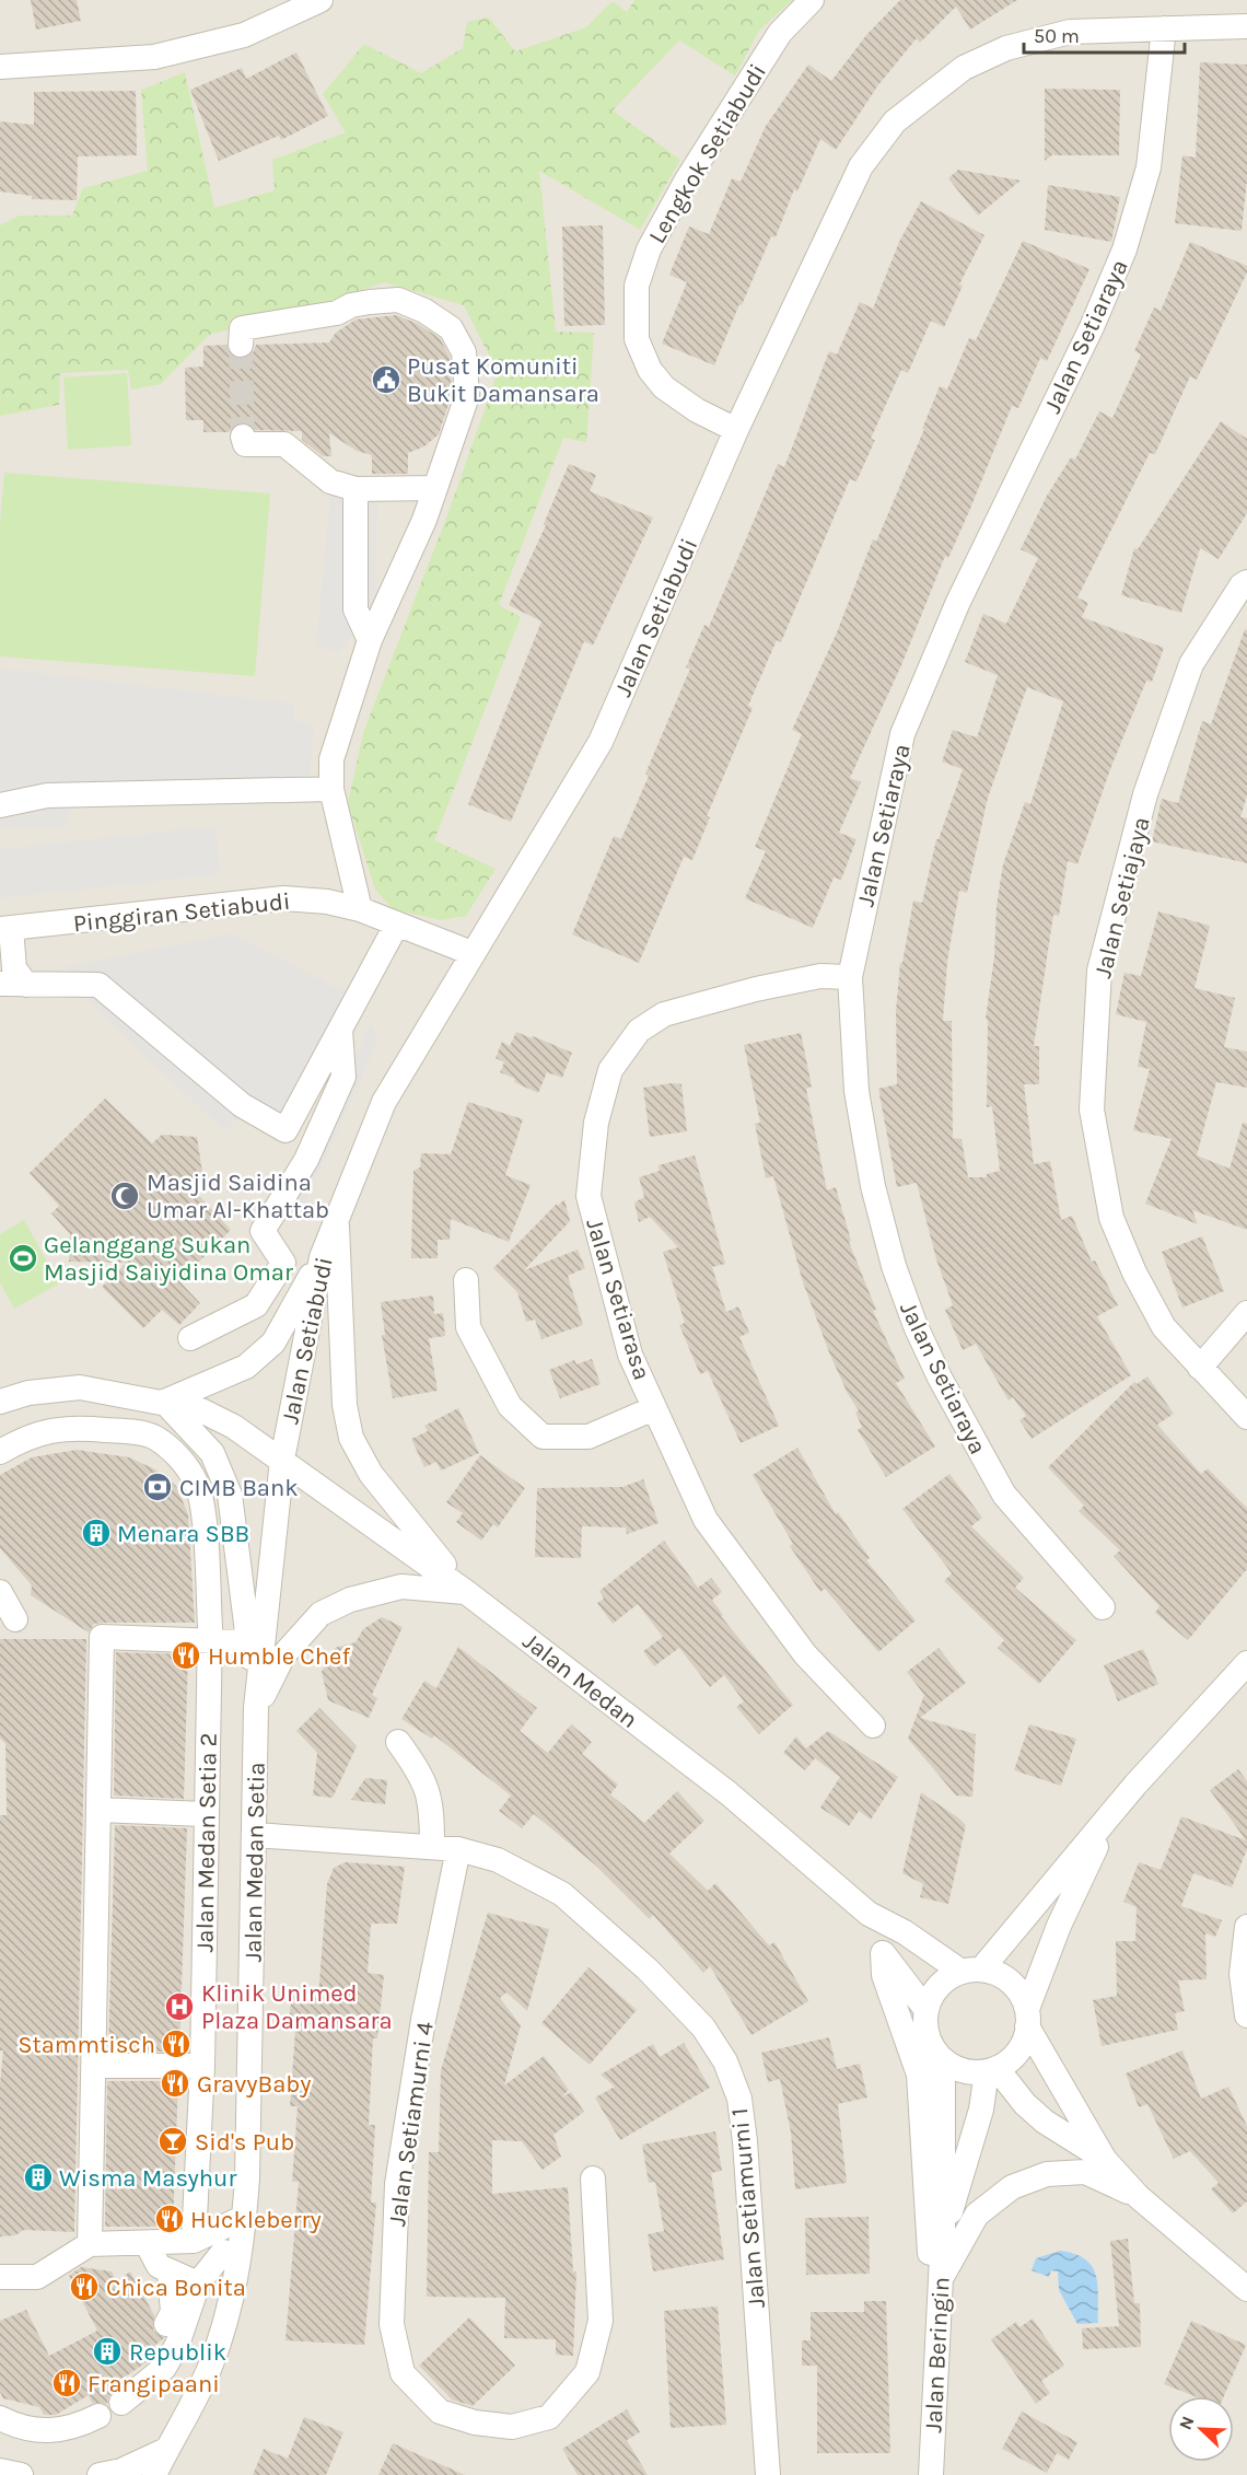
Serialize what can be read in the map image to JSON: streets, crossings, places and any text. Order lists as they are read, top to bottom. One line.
{"streets":{"street":["Lengkok Setiabudi","Jalan Setiaraya","Jalan Setiabudi","Jalan Setiajaya","Pinggiran Setiabudi","Jalan Setiarasa","Jalan Medan","Jalan Medan Setia 2","Jalan Medan Setia","Jalan Setiamurni 4","Jalan Setiamurni 1","Jalan Beringin"]},"crossings":[["Lengkok Setiabudi","Jalan Setiabudi"],["Jalan Setiaraya","Jalan Setiabudi"],["Jalan Setiaraya","Jalan Setiarasa"],["Jalan Setiabudi","Pinggiran Setiabudi"],["Jalan Setiabudi","Jalan Medan"],["Jalan Setiabudi","Jalan Medan Setia"],["Jalan Medan","Jalan Medan Setia"],["Jalan Medan","Jalan Beringin"],["Jalan Medan Setia","Jalan Setiamurni 1"],["Jalan Setiamurni 4","Jalan Setiamurni 1"]],"places":{"public building":["Pusat Komuniti Bukit Damansara"],"mosque":["Masjid Saidina Umar Al-Khattab"],"sports":["Gelanggang Sukan Masjid Saiyidina Omar"],"bank":["CIMB Bank"],"building":["Menara SBB","Wisma Masyhur","Republik"],"restaurant":["Humble Chef","Stammtisch","GravyBaby","Huckleberry","Chica Bonita","Frangipaani"],"hospital":["Klinik Unimed Plaza Damansara"],"bar":["Sid's Pub"]},"scale_bar":"50 m","north":"top left"}
